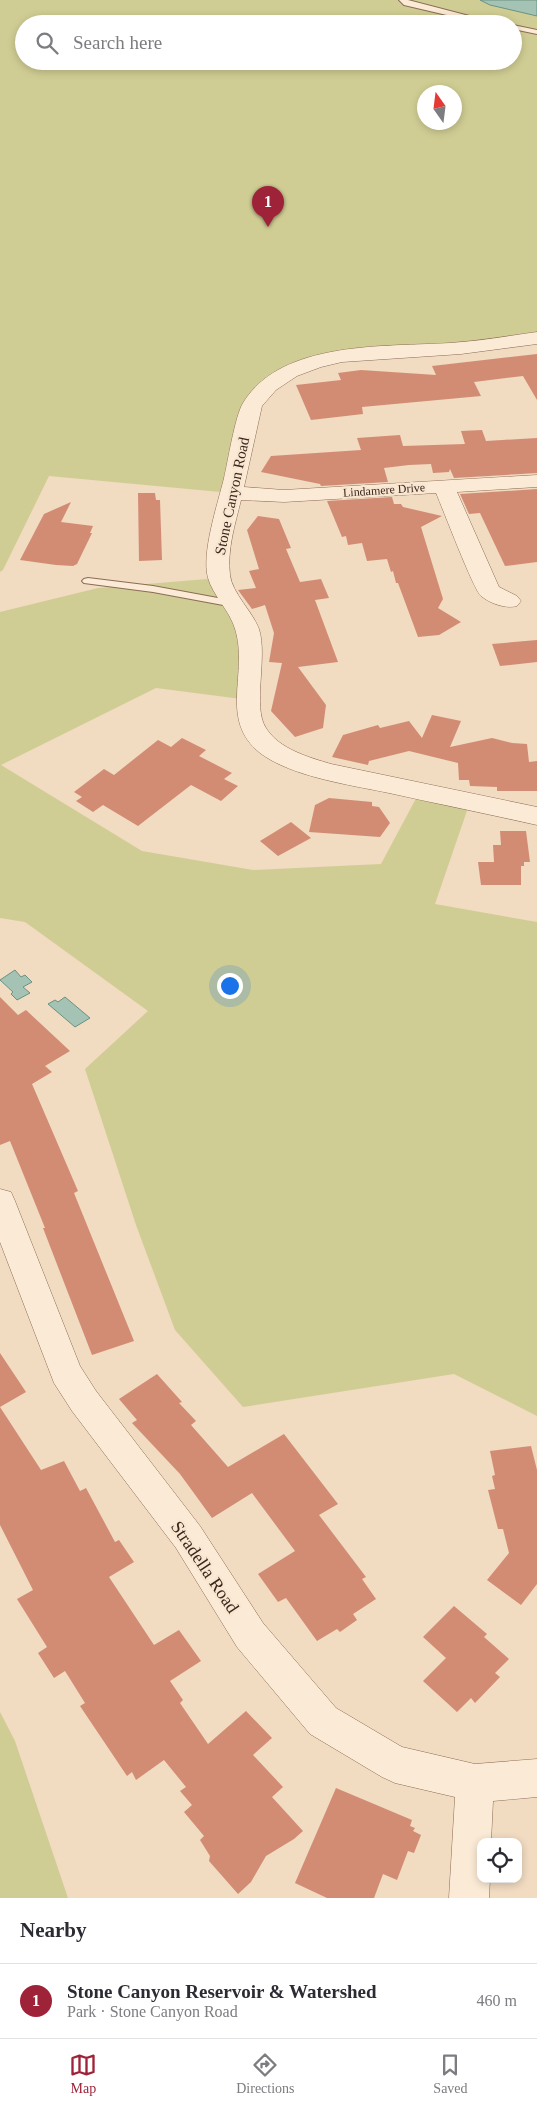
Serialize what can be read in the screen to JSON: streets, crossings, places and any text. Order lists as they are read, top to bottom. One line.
{"streets":{"street":["Lindamere Drive","Stone Canyon Road","Stradella Road"]},"crossings":[["Lindamere Drive","Stone Canyon Road"]],"north":"top","page":{"search":"Search here","pins":"1","heading":"Nearby","list":[{"mark":"1","name":"Stone Canyon Reservoir & Watershed","note":"Park · Stone Canyon Road","value":"460 m"}],"nav":["Map","Directions","Saved"]}}
